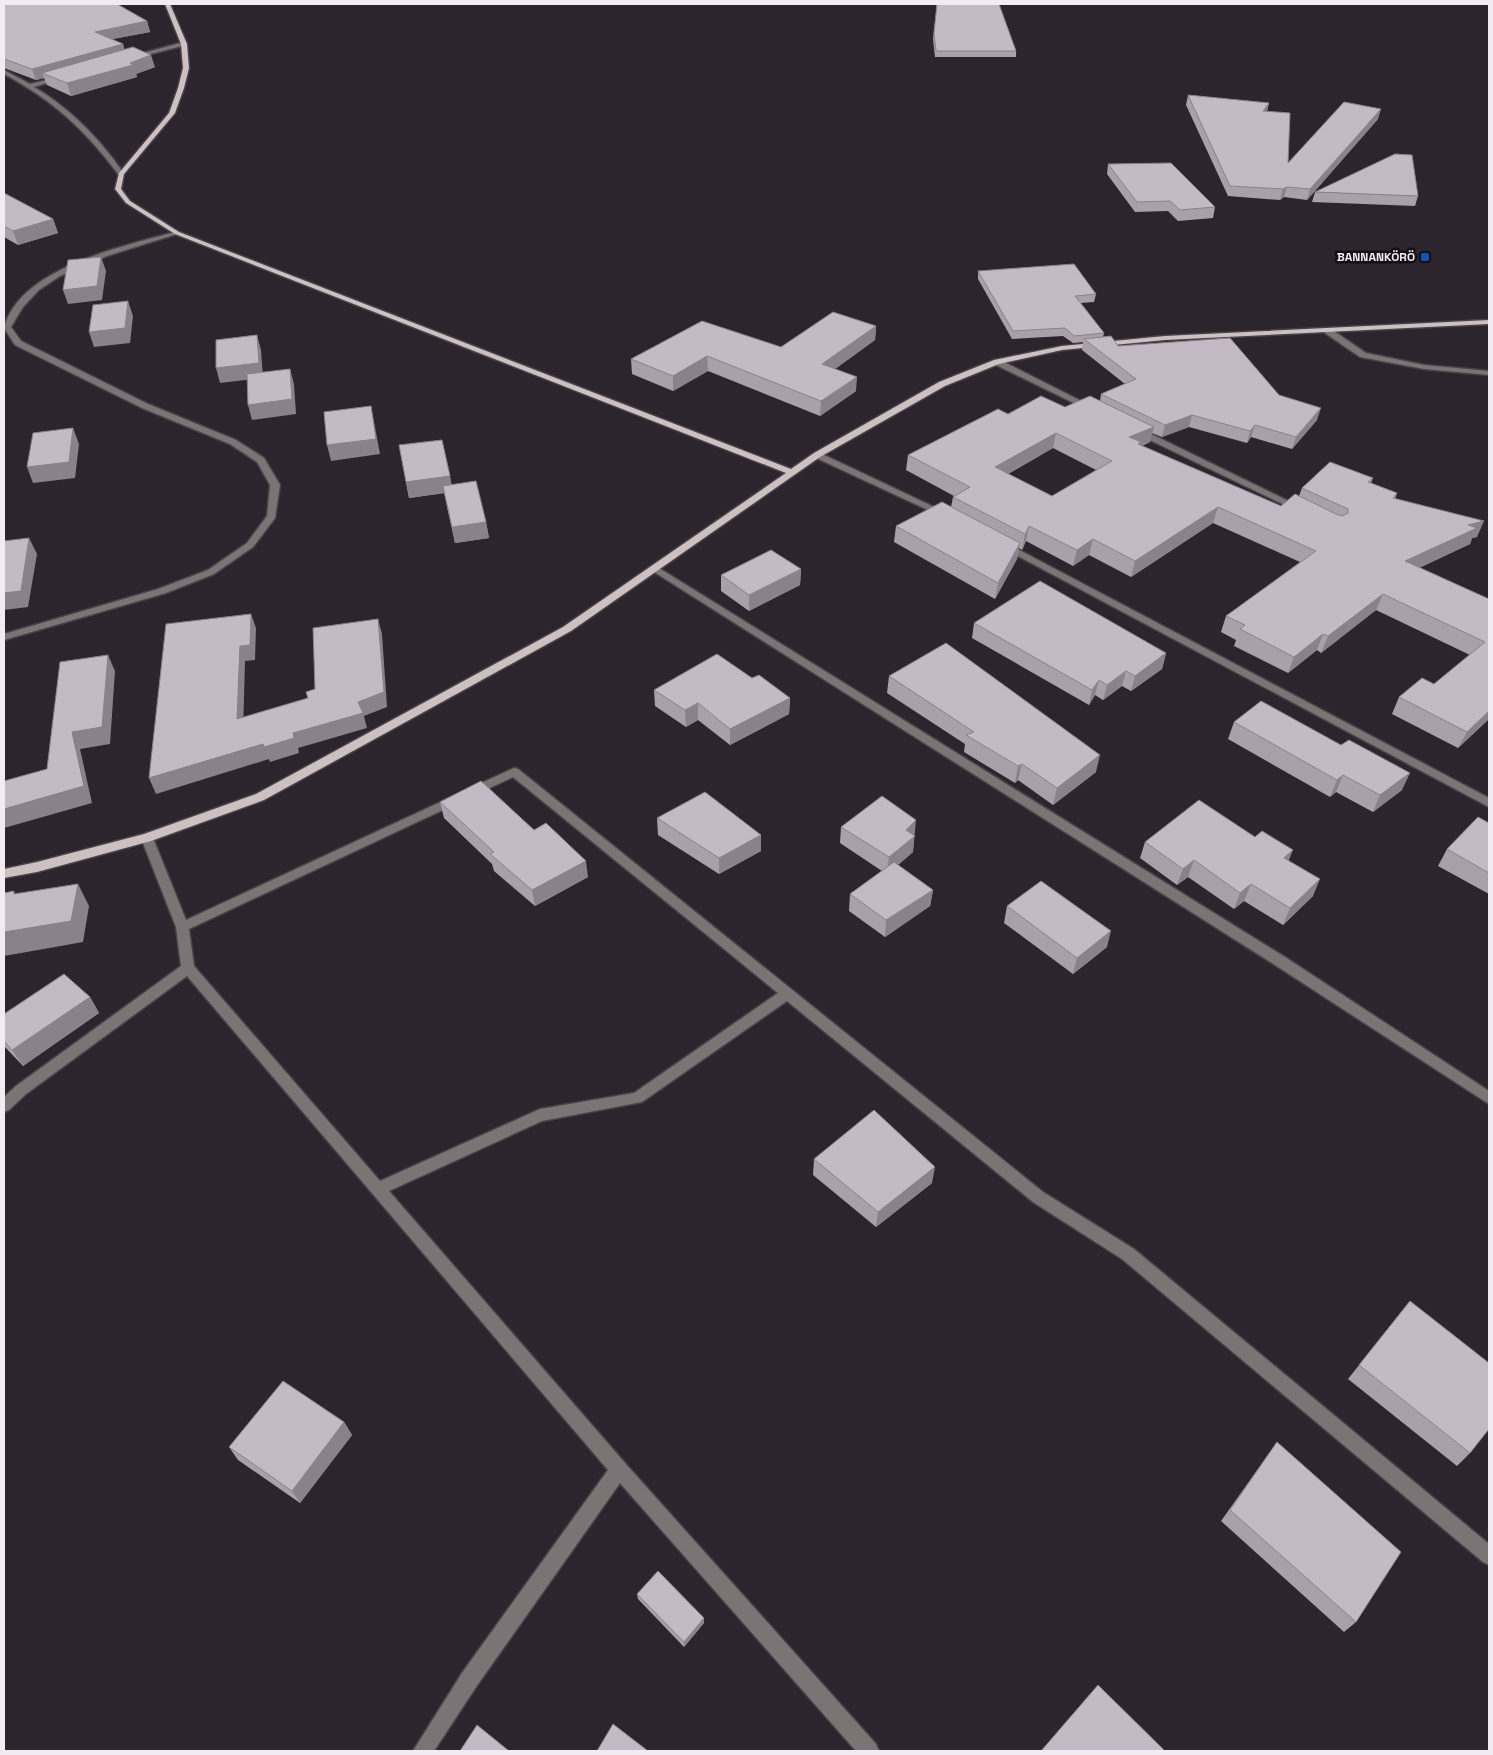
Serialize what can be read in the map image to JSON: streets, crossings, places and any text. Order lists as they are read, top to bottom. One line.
{"places":{"transit":["BANNANKÖRÖ"]}}
